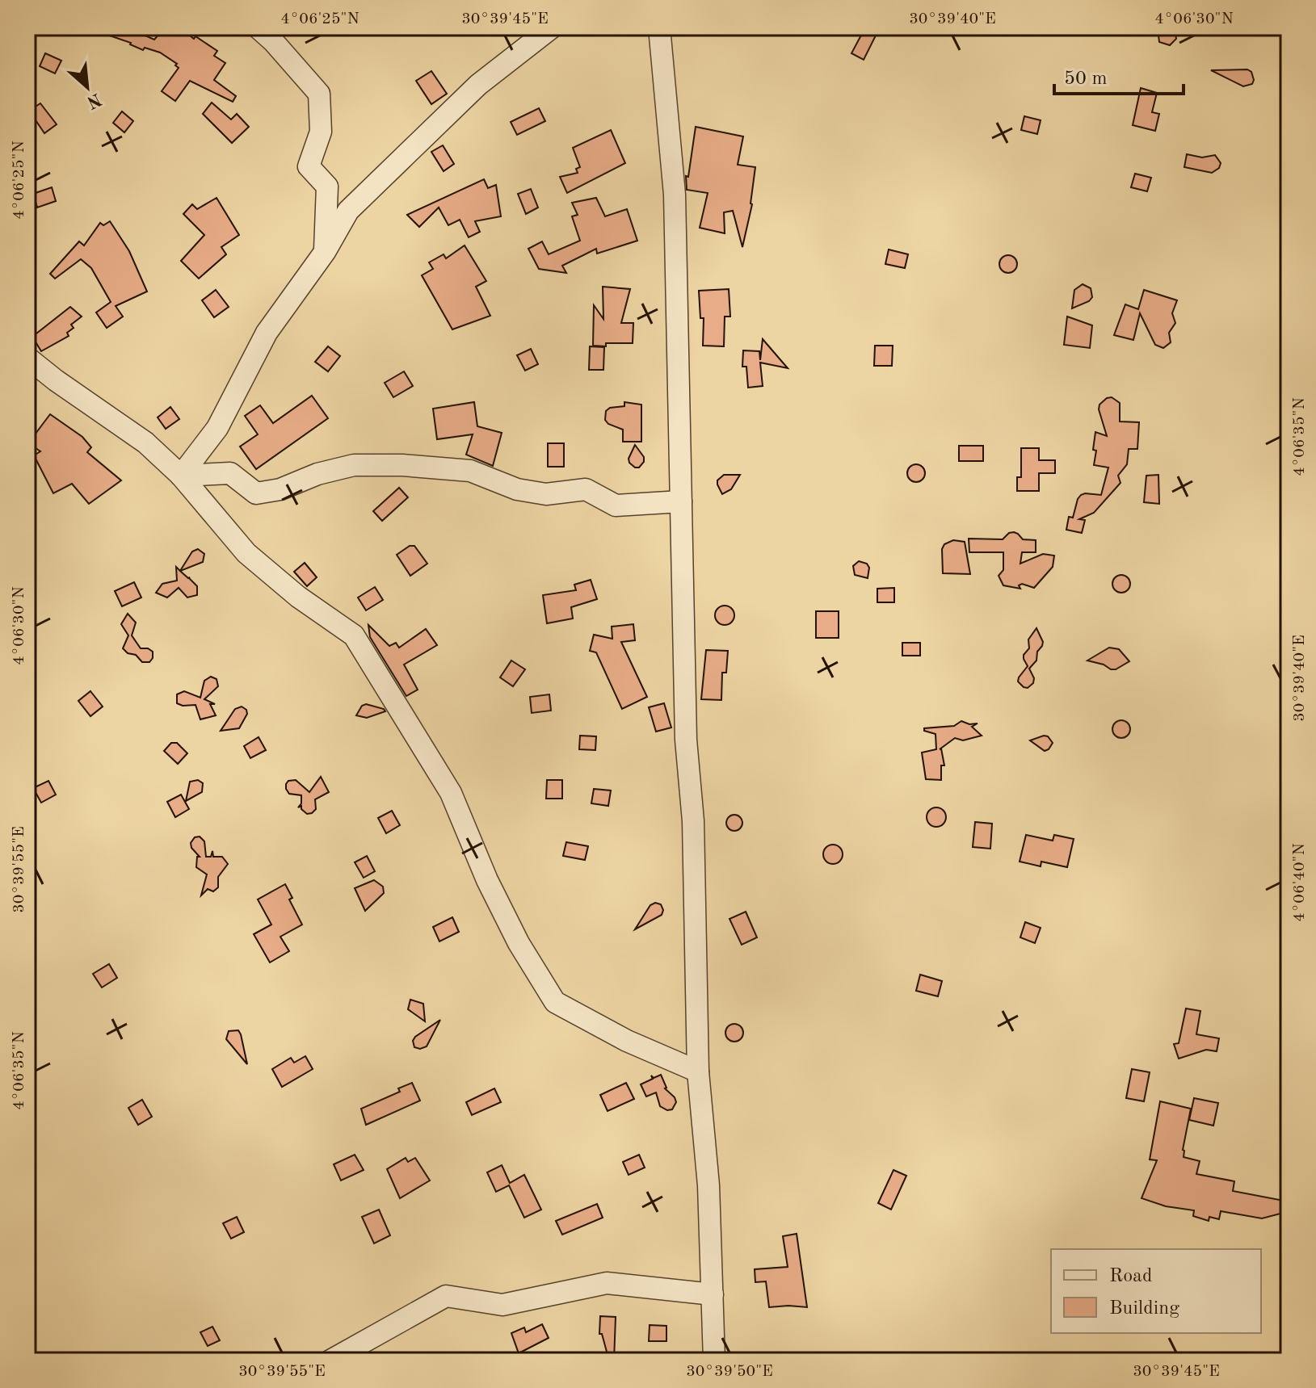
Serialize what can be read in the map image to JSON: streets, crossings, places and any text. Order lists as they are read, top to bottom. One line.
{"legend":["Road","Building"],"scale_bar":"50 m","north":"bottom right","coordinates":["4°06'25\"N","30°39'45\"E","30°39'40\"E","4°06'30\"N","4°06'35\"N","30°39'55\"E","4°06'40\"N","30°39'50\"E"]}
